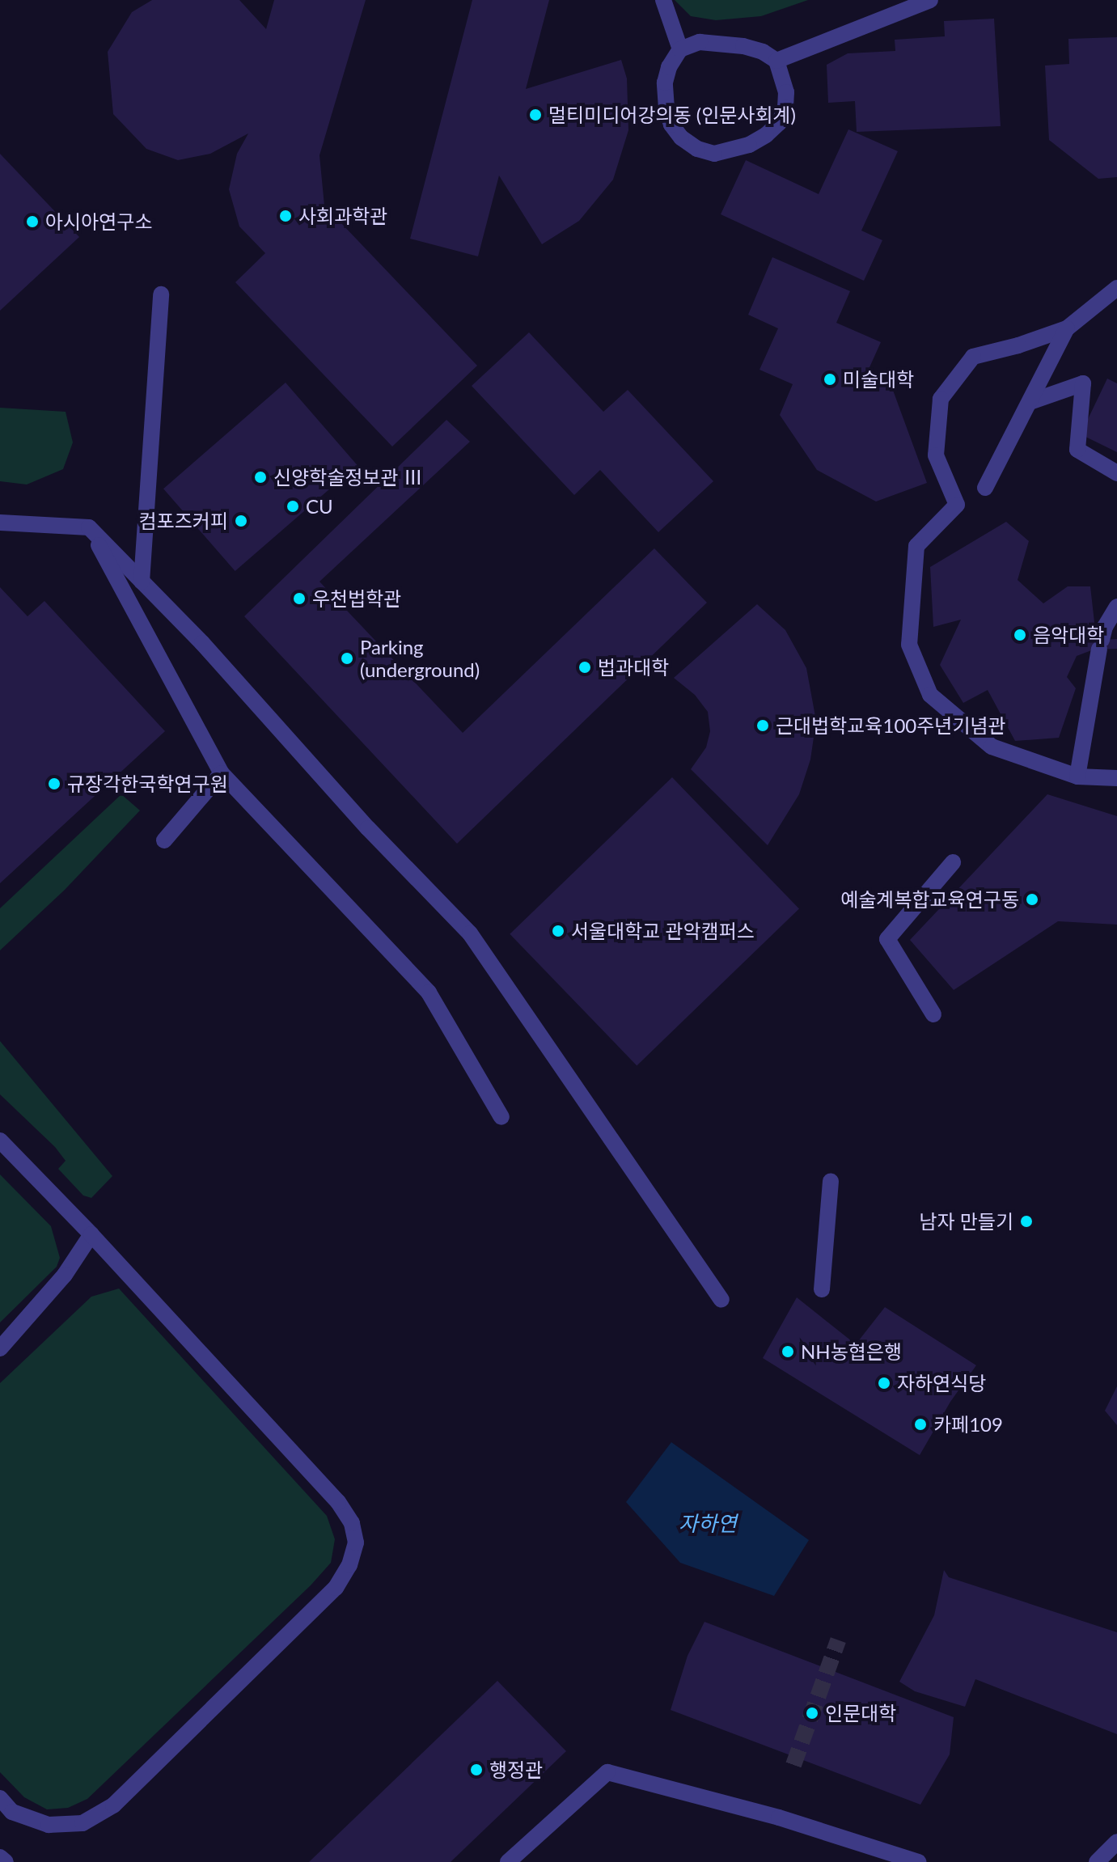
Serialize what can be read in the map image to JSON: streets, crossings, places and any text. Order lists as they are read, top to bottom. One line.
{"water":["자하연"],"places":["멀티미디어강의동 (인문사회계)","사회과학관","아시아연구소","미술대학","신양학술정보관 Ⅲ","CU","컴포즈커피","우천법학관","음악대학","Parking (underground)","법과대학","근대법학교육100주년기념관","규장각한국학연구원","예술계복합교육연구동","서울대학교 관악캠퍼스","남자 만들기","NH농협은행","자하연식당","카페109","인문대학","행정관"]}
